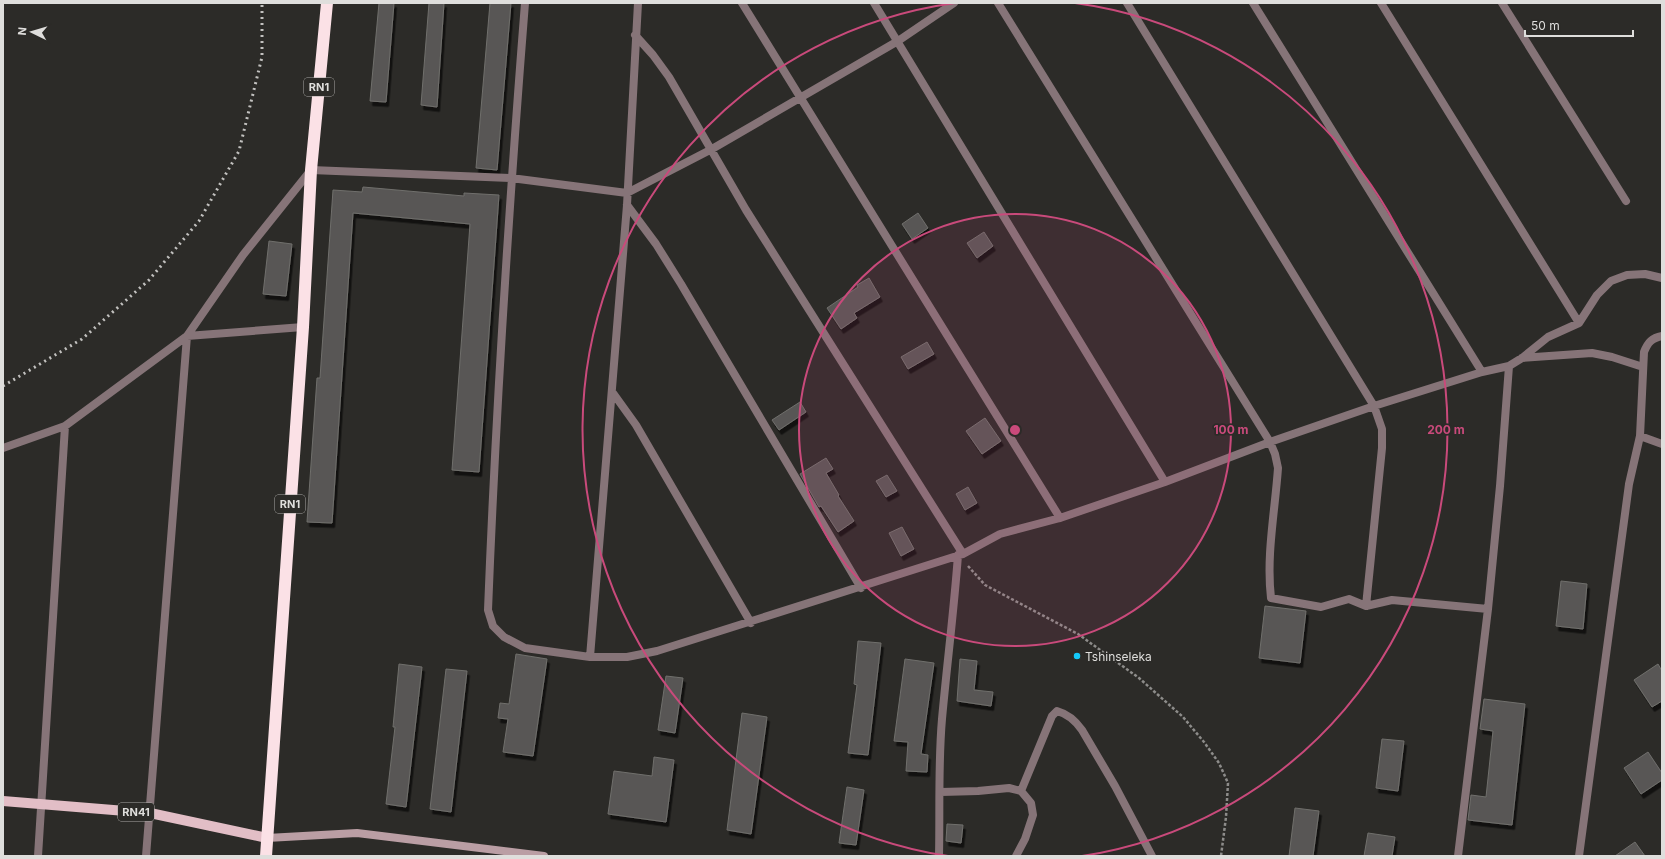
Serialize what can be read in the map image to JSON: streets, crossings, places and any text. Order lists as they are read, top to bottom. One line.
{"streets":{"highway":["RN1"],"main road":["RN41"]},"crossings":[["RN1","RN41"]],"places":["Tshinseleka"],"scale_bar":"50 m","north":"left","rings":["100 m","200 m"]}
